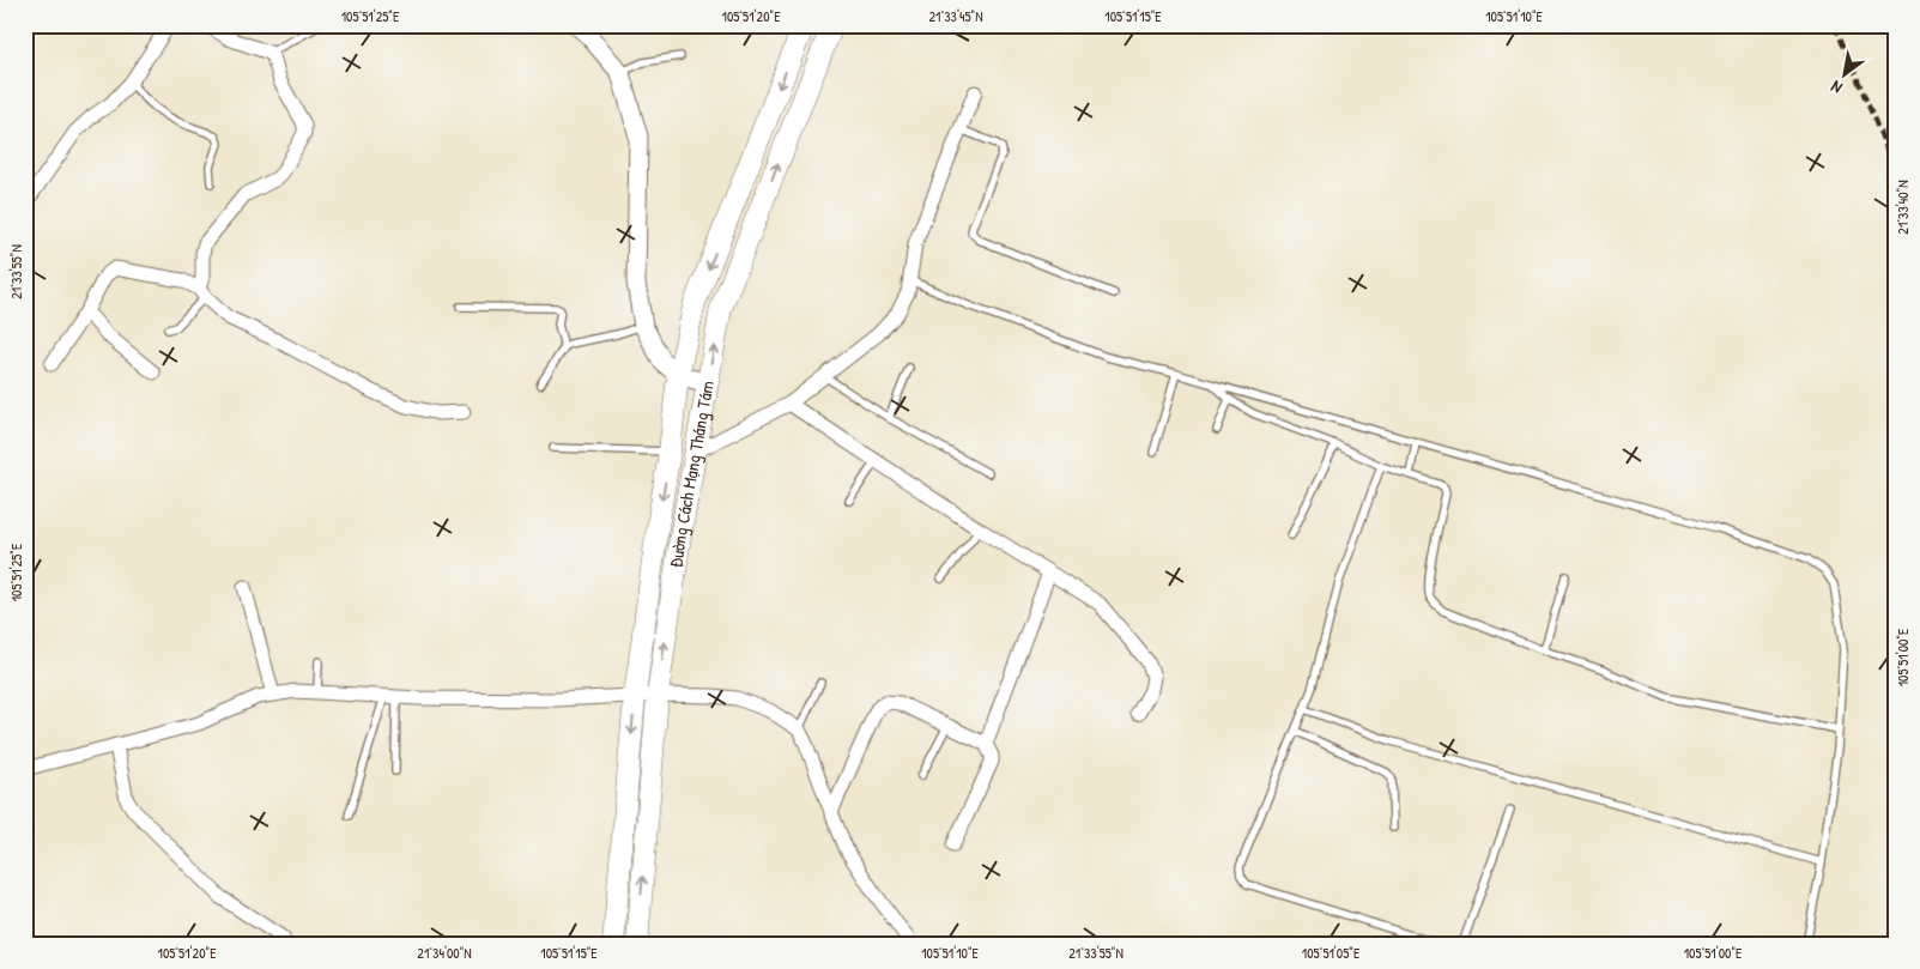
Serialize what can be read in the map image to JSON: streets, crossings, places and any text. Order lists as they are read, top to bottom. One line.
{"streets":{"main road":["Đường Cách Mạng Tháng Tám"]},"north":"bottom left","coordinates":["105°51'25\"E","105°51'20\"E","21°33'45\"N","105°51'15\"E","105°51'10\"E","21°33'40\"N","21°33'55\"N","105°51'00\"E","21°34'00\"N","105°51'05\"E"]}
